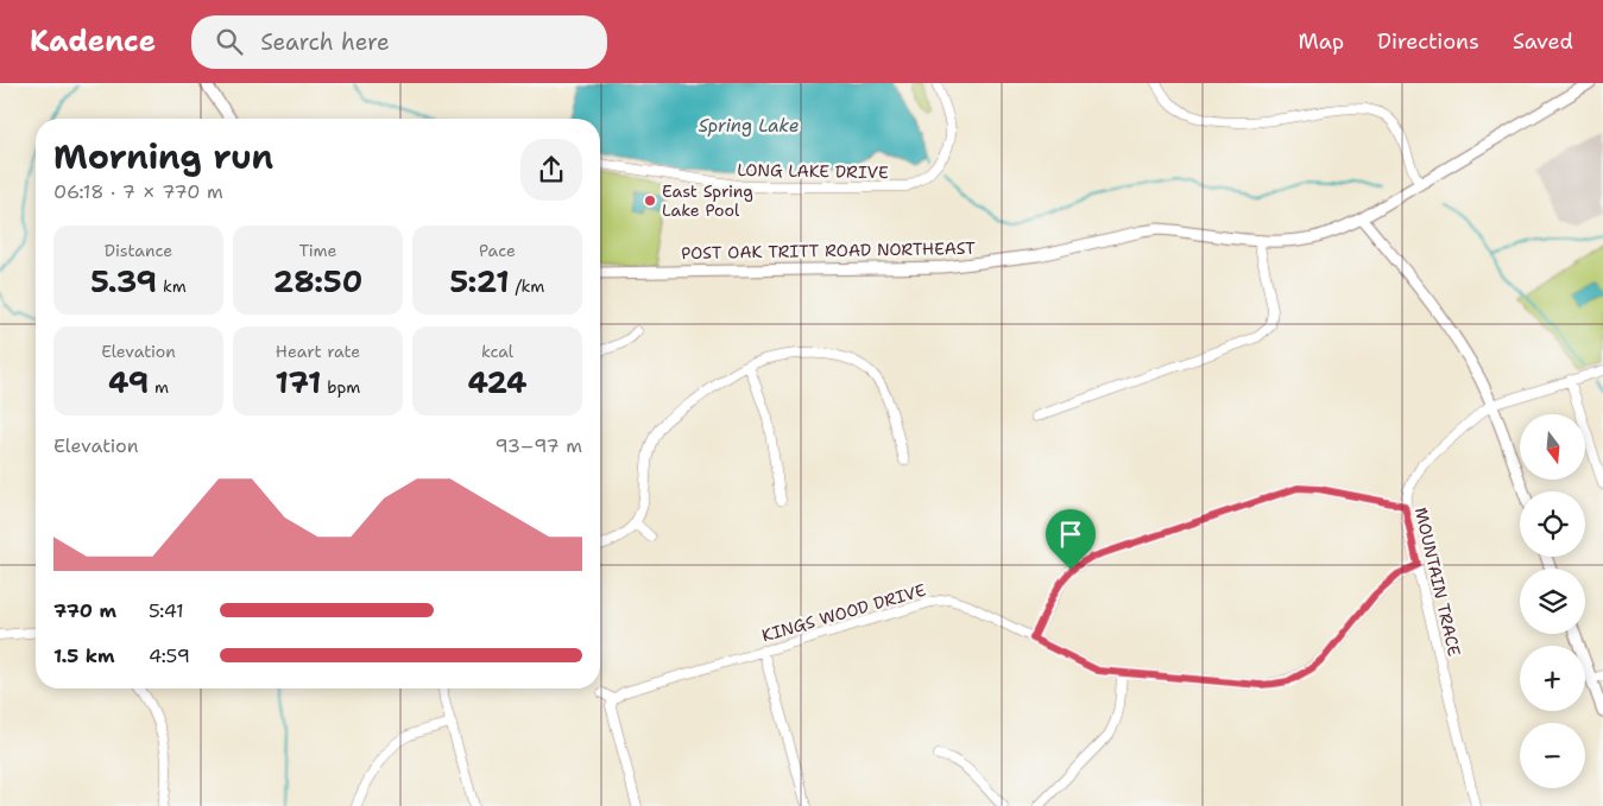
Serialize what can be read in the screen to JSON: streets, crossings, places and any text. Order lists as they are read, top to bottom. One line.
{"streets":{"street":["LONG LAKE DRIVE","POST OAK TRITT ROAD NORTHEAST","MOUNTAIN TRACE","KINGS WOOD DRIVE"]},"crossings":[["MOUNTAIN TRACE","KINGS WOOD DRIVE"]],"water":["Spring Lake"],"places":["East Spring Lake Pool"],"north":"bottom","page":{"header":"Kadence","search":"Search here","nav":["Map","Directions","Saved"],"heading":["Morning run","06:18 · 7 × 770 m"],"stats":[["Distance","5.39 km"],["Time","28:50"],["Pace","5:21 /km"],["Elevation","49 m"],["Heart rate","171 bpm"],["kcal","424"]],"map_buttons":["+","−"],"chart":["Elevation","93–97 m"],"list":[{"name":"770 m","note":"5:41"},{"name":"1.5 km","note":"4:59"}]}}
